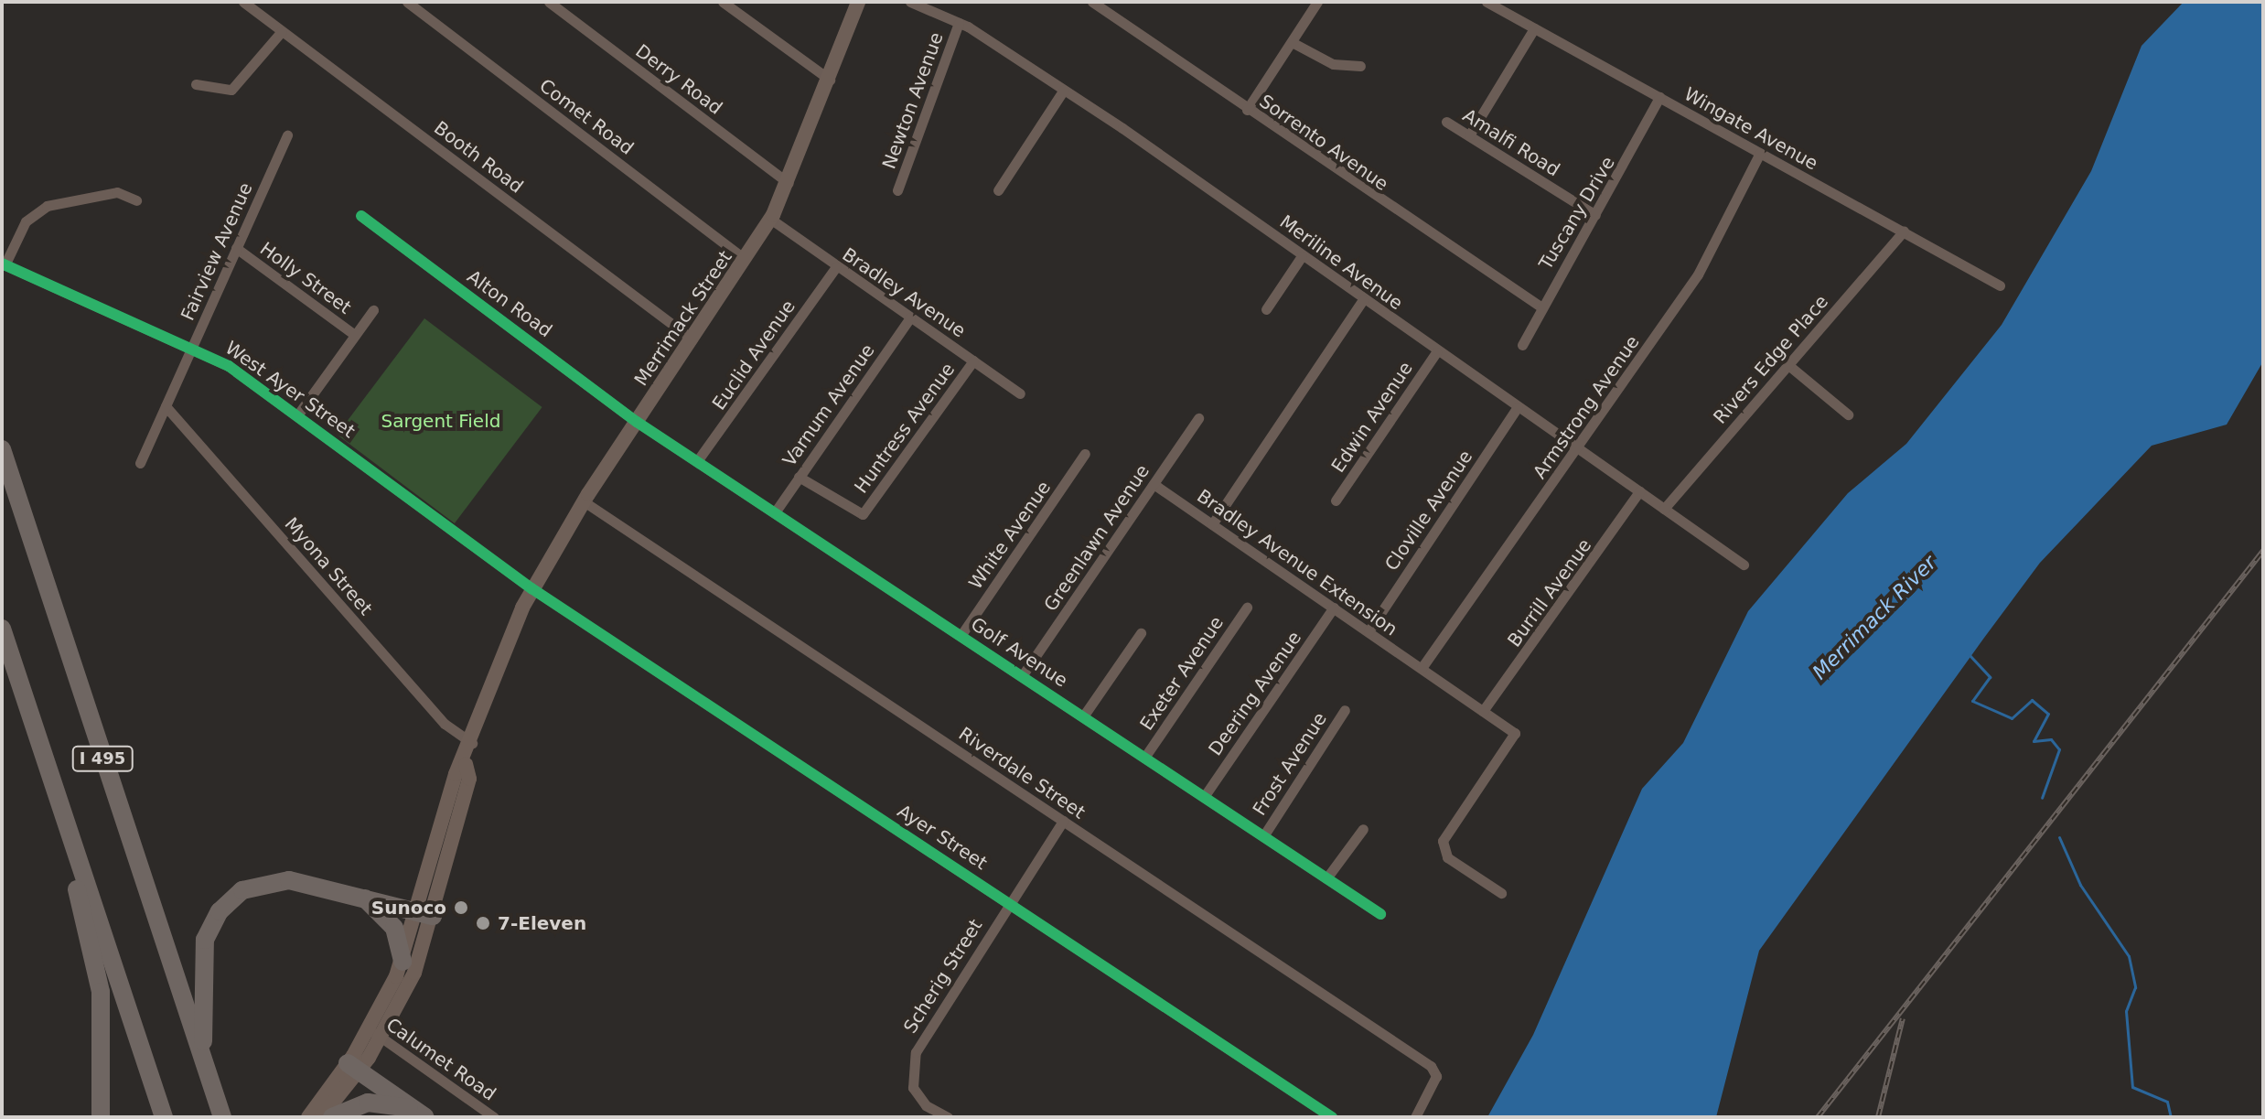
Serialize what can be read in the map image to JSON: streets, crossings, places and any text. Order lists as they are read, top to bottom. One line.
{"streets":{"highway":["I 495"],"main road":["Merrimack Street"],"street":["Derry Road","Newton Avenue","Comet Road","Wingate Avenue","Sorrento Avenue","Amalfi Road","Booth Road","Tuscany Drive","Fairview Avenue","Meriline Avenue","Holly Street","Bradley Avenue","Alton Road","Euclid Avenue","Rivers Edge Place","West Ayer Street","Varnum Avenue","Armstrong Avenue","Edwin Avenue","Huntress Avenue","Cloville Avenue","White Avenue","Greenlawn Avenue","Bradley Avenue Extension","Myona Street","Burrill Avenue","Golf Avenue","Exeter Avenue","Deering Avenue","Frost Avenue","Riverdale Street","Ayer Street","Scherig Street","Calumet Road"]},"crossings":[["Derry Road","Merrimack Street"],["Newton Avenue","Meriline Avenue"],["Comet Road","Merrimack Street"],["Wingate Avenue","Tuscany Drive"],["Wingate Avenue","Rivers Edge Place"],["Wingate Avenue","Armstrong Avenue"],["Sorrento Avenue","Tuscany Drive"],["Amalfi Road","Tuscany Drive"],["Booth Road","Merrimack Street"],["Fairview Avenue","Holly Street"],["Fairview Avenue","West Ayer Street"],["Fairview Avenue","Myona Street"],["Meriline Avenue","Rivers Edge Place"],["Meriline Avenue","Armstrong Avenue"],["Meriline Avenue","Edwin Avenue"],["Meriline Avenue","Cloville Avenue"],["Meriline Avenue","Burrill Avenue"],["Bradley Avenue","Merrimack Street"],["Bradley Avenue","Euclid Avenue"],["Bradley Avenue","Varnum Avenue"],["Bradley Avenue","Huntress Avenue"],["Alton Road","Merrimack Street"],["Alton Road","Golf Avenue"],["Merrimack Street","West Ayer Street"],["Merrimack Street","Myona Street"],["Merrimack Street","Golf Avenue"],["Merrimack Street","Riverdale Street"],["Merrimack Street","Ayer Street"],["Euclid Avenue","Golf Avenue"],["West Ayer Street","Ayer Street"],["Varnum Avenue","Huntress Avenue"],["Varnum Avenue","Golf Avenue"],["Armstrong Avenue","Bradley Avenue Extension"],["Cloville Avenue","Bradley Avenue Extension"],["White Avenue","Golf Avenue"],["Greenlawn Avenue","Bradley Avenue Extension"],["Greenlawn Avenue","Golf Avenue"],["Bradley Avenue Extension","Deering Avenue"],["Golf Avenue","Exeter Avenue"],["Golf Avenue","Deering Avenue"],["Golf Avenue","Frost Avenue"],["Riverdale Street","Scherig Street"],["Ayer Street","Scherig Street"]],"water":["Merrimack River"],"parks":["Sargent Field"],"places":["Sunoco","7-Eleven"]}
